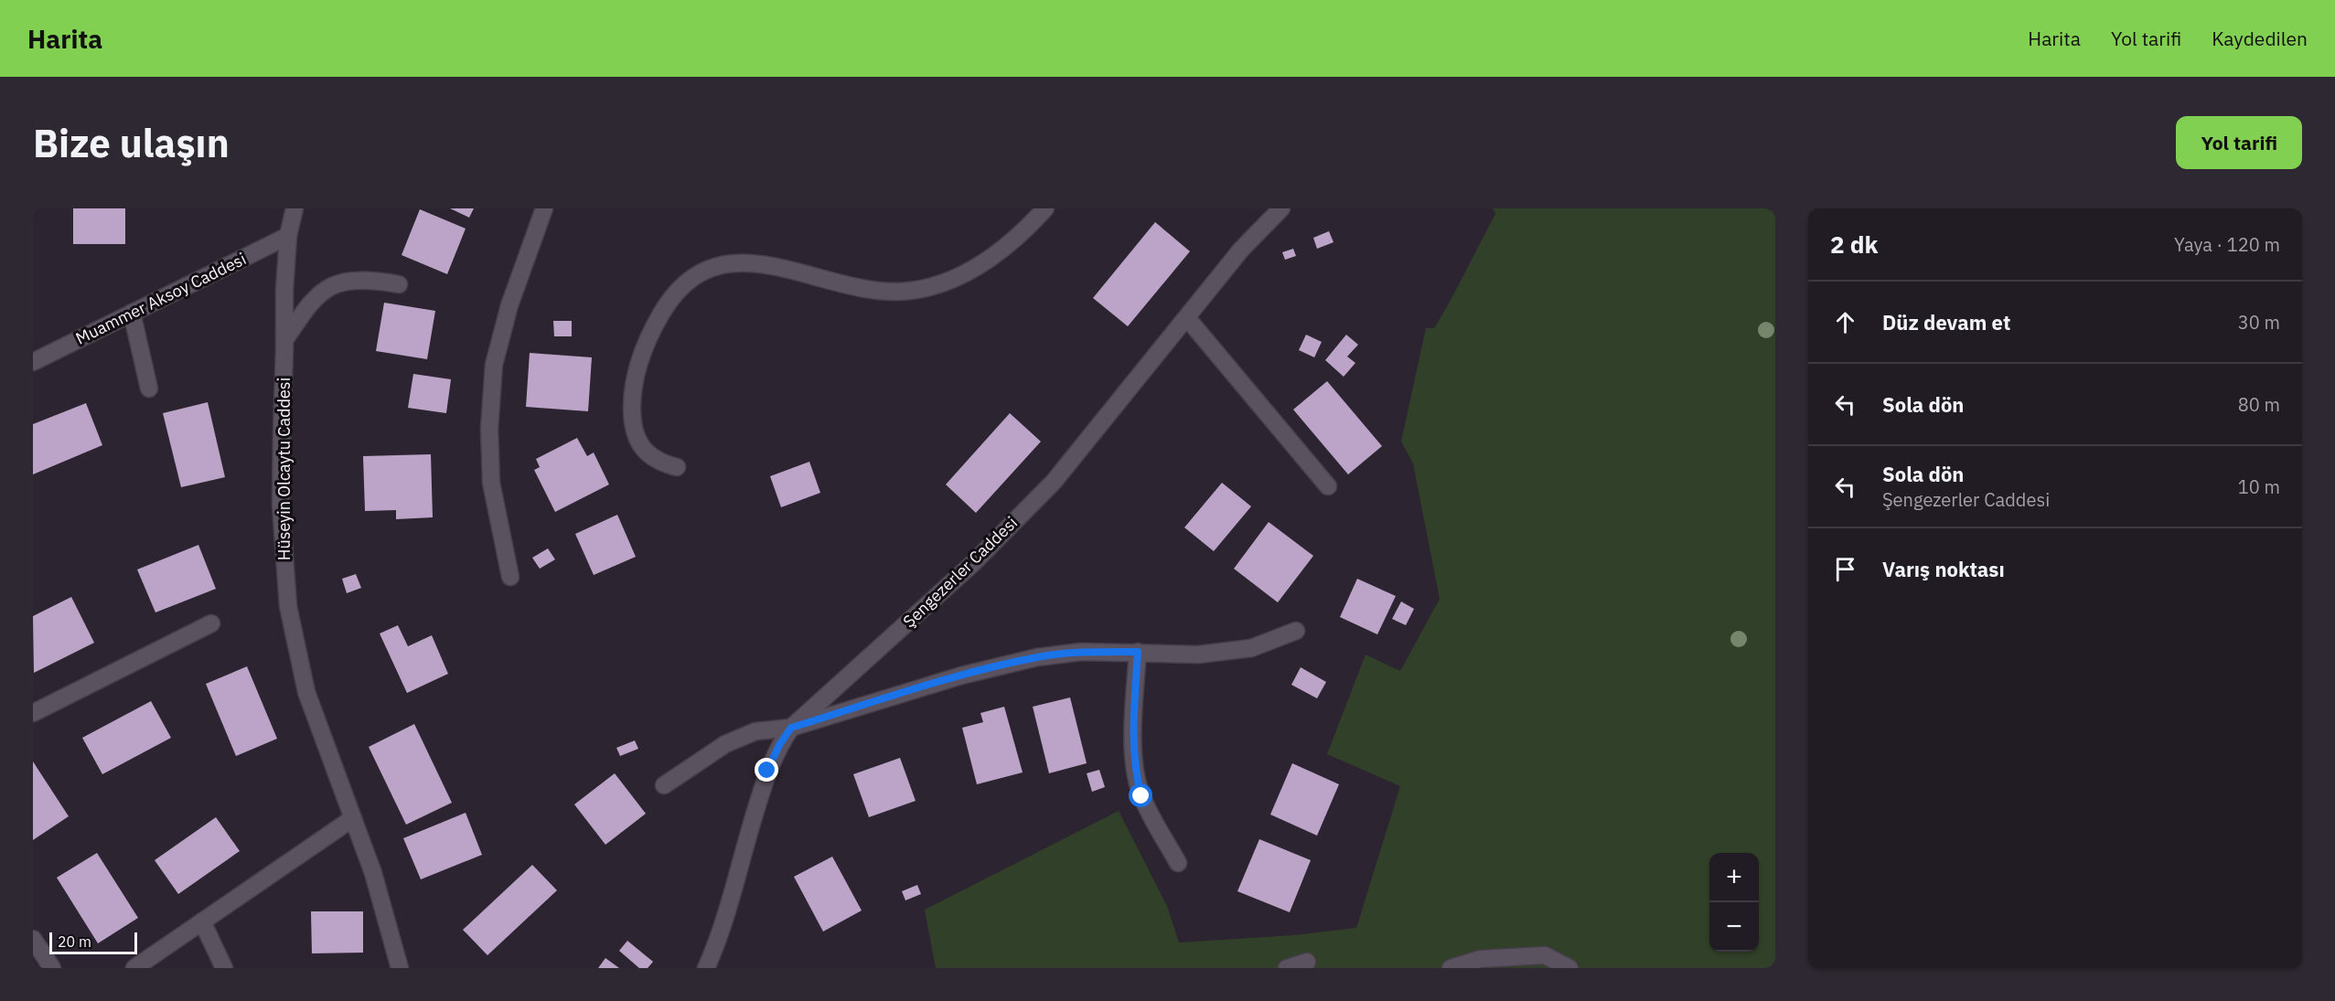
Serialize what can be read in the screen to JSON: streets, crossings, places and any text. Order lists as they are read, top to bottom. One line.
{"streets":{"street":["Muammer Aksoy Caddesi","Hüseyin Olcaytu Caddesi","Şengezerler Caddesi"]},"crossings":[["Muammer Aksoy Caddesi","Hüseyin Olcaytu Caddesi"]],"scale_bar":"20 m","page":{"header":"Harita","nav":["Harita","Yol tarifi","Kaydedilen"],"buttons":"Yol tarifi","title":"Bize ulaşın","heading":["2 dk","Yaya · 120 m"],"list":[["Düz devam et","30 m"],["Sola dön","80 m"],["Sola dön","Şengezerler Caddesi","10 m"],"Varış noktası"],"map_buttons":["+","−"],"scale":"20 m"}}
